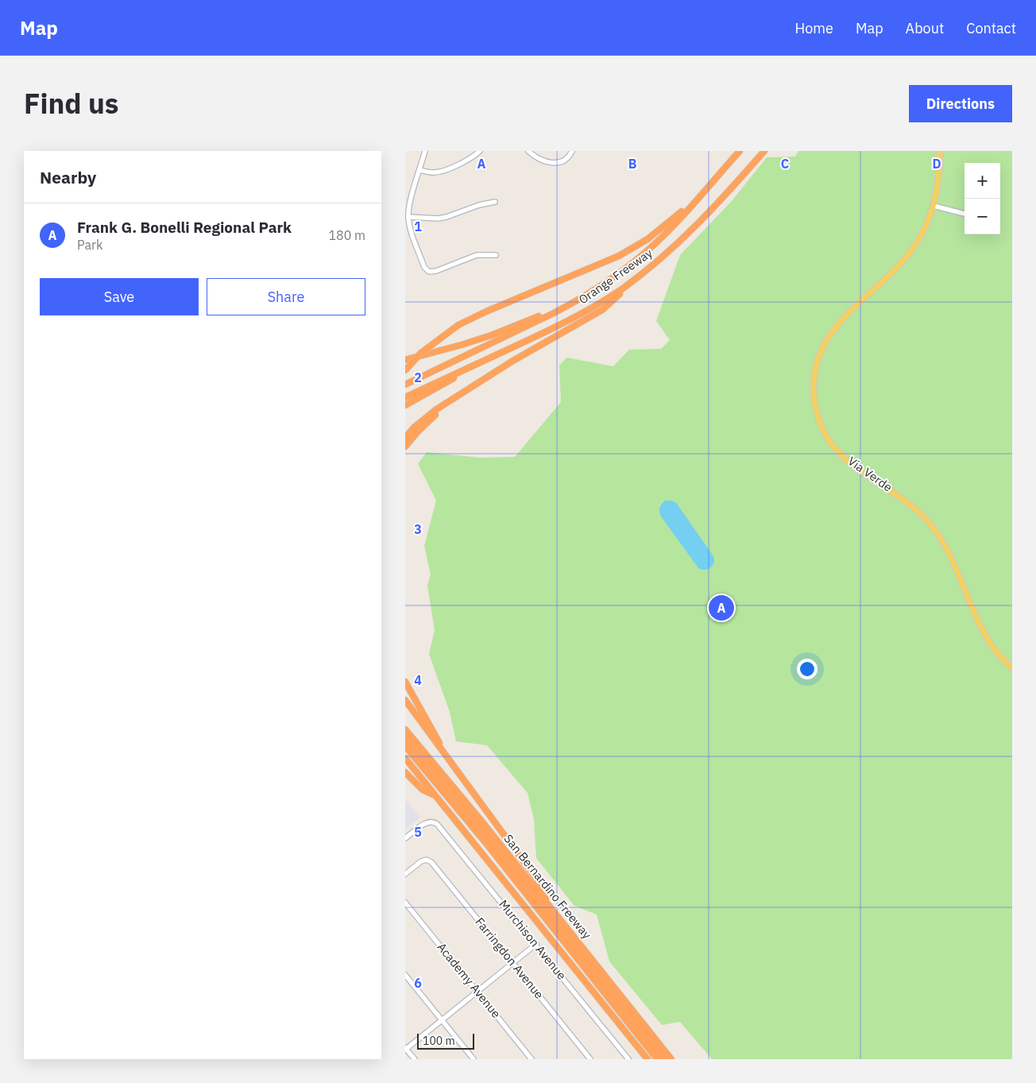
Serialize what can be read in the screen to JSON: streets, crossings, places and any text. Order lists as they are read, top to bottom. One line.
{"streets":{"highway":["Orange Freeway","San Bernardino Freeway"],"main road":["Via Verde"],"street":["Murchison Avenue","Farringdon Avenue","Academy Avenue"]},"scale_bar":"100 m","page":{"header":"Map","nav":["Home","Map","About","Contact"],"title":"Find us","buttons":["Directions",["Save","Share"]],"heading":"Nearby","map_buttons":["+","−"],"list":[{"mark":"A","name":"Frank G. Bonelli Regional Park","note":"Park","value":"180 m"}],"pins":"A","scale":"100 m"},"grid":{"columns":["A","B","C","D"],"rows":["1","2","3","4","5","6"]}}
